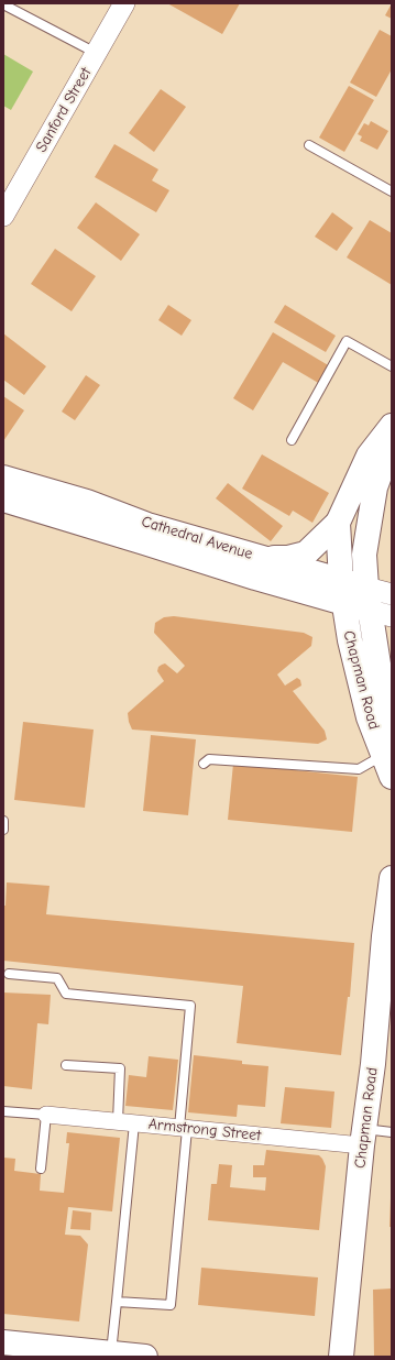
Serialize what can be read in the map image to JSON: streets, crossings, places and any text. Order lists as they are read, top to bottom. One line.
{"streets":{"main road":["Cathedral Avenue","Chapman Road"],"street":["Sanford Street","Armstrong Street"]},"crossings":[["Cathedral Avenue","Chapman Road"],["Chapman Road","Armstrong Street"]]}
